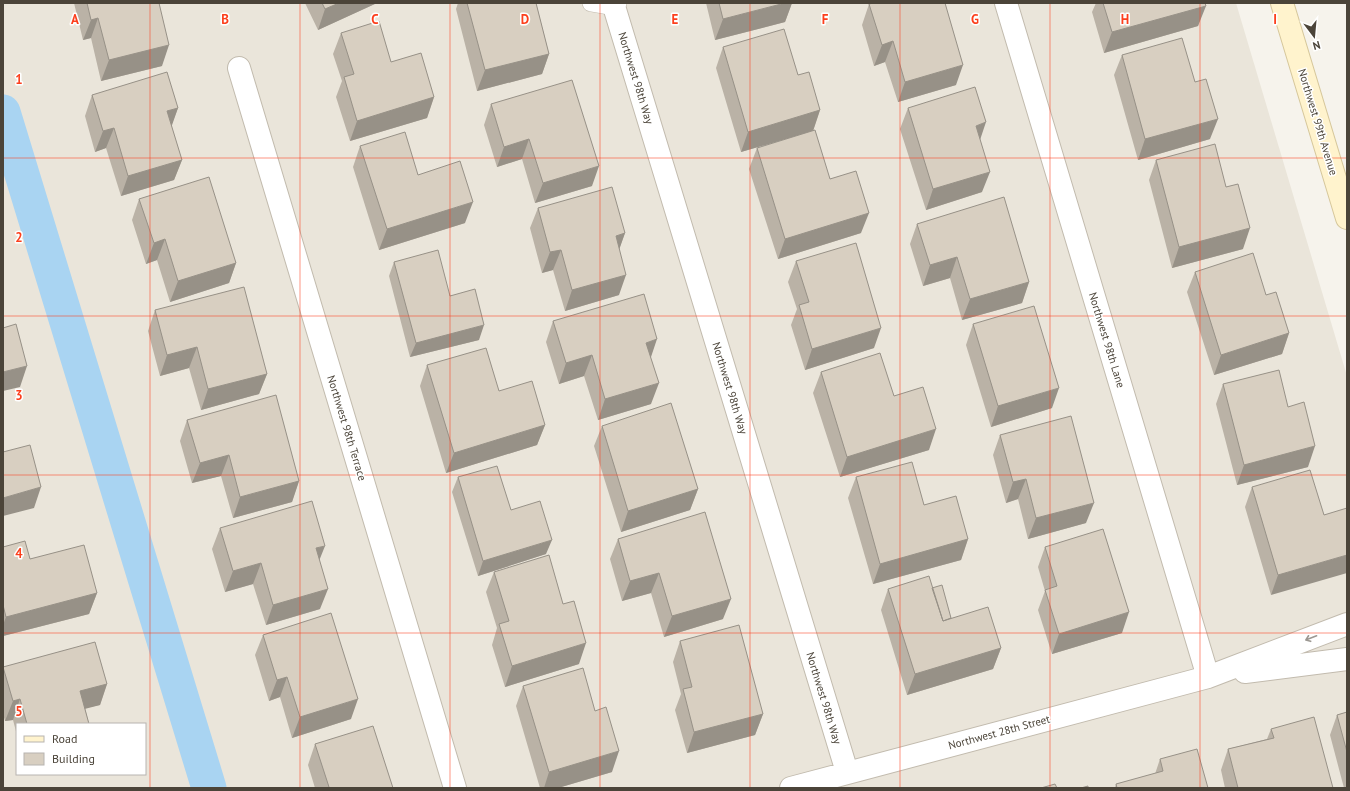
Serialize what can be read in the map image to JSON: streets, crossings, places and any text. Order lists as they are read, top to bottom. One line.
{"streets":{"street":["Northwest 98th Way","Northwest 99th Avenue","Northwest 98th Lane","Northwest 98th Terrace","Northwest 28th Street"]},"crossings":[["Northwest 98th Way","Northwest 28th Street"],["Northwest 98th Lane","Northwest 28th Street"]],"legend":["Road","Building"],"north":"bottom","grid":{"columns":["A","B","C","D","E","F","G","H","I"],"rows":["1","2","3","4","5"]}}
